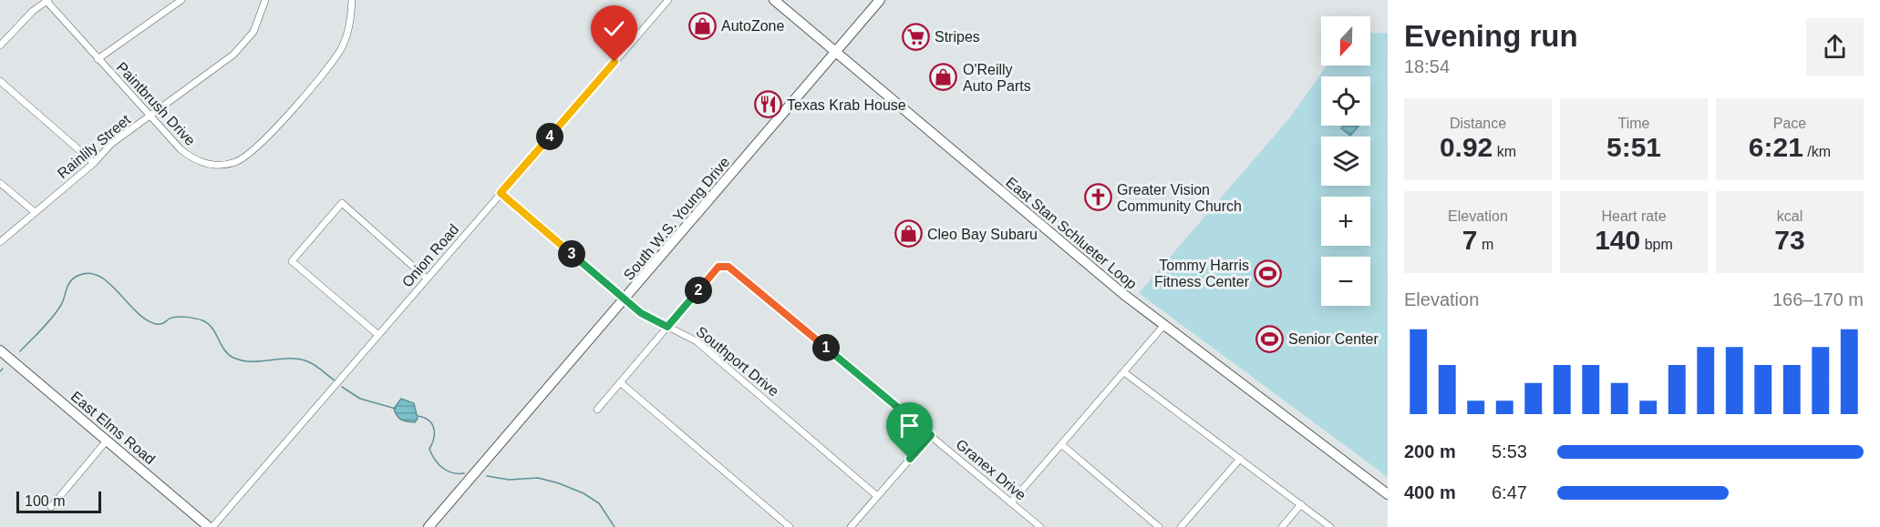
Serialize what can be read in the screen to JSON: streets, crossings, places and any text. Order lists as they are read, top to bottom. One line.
{"streets":{"main road":["South W.S. Young Drive","East Stan Schlueter Loop","East Elms Road"],"street":["Paintbrush Drive","Rainlily Street","Onion Road","Southport Drive","Granex Drive"]},"crossings":[["Paintbrush Drive","Rainlily Street"],["South W.S. Young Drive","East Stan Schlueter Loop"],["South W.S. Young Drive","Southport Drive"],["Onion Road","Southport Drive"],["Onion Road","East Elms Road"],["Southport Drive","Granex Drive"]],"places":{"shop":["AutoZone","O'Reilly Auto Parts","Cleo Bay Subaru"],"supermarket":["Stripes"],"restaurant":["Texas Krab House"],"church":["Greater Vision Community Church"],"sports":["Tommy Harris Fitness Center","Senior Center"]},"scale_bar":"100 m","north":"bottom","page":{"heading":["Evening run","18:54"],"map_buttons":["+","−"],"stats":[["Distance","0.92 km"],["Time","5:51"],["Pace","6:21 /km"],["Elevation","7 m"],["Heart rate","140 bpm"],["kcal","73"]],"pins":["4","3","2","1"],"chart":["Elevation","166–170 m"],"list":[{"name":"200 m","note":"5:53"},{"name":"400 m","note":"6:47"}],"scale":"100 m"}}
